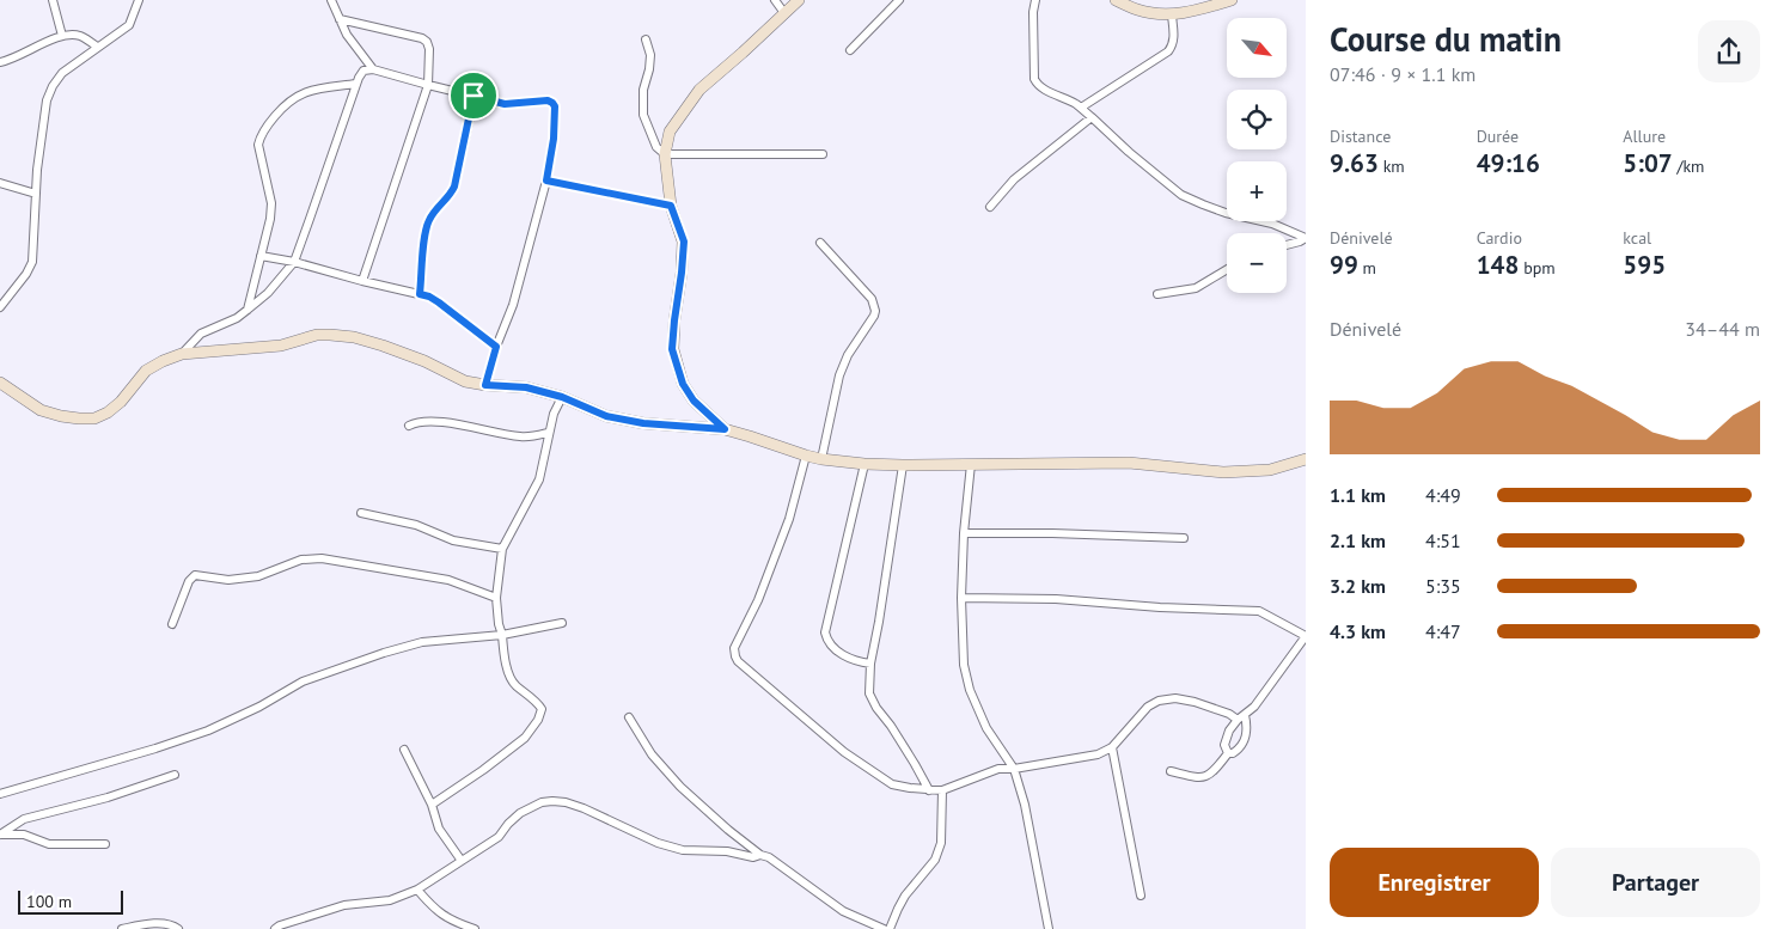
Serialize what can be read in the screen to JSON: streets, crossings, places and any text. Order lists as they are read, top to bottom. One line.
{"scale_bar":"100 m","north":"bottom right","page":{"heading":["Course du matin","07:46 · 9 × 1.1 km"],"map_buttons":["+","−"],"stats":[["Distance","9.63 km"],["Durée","49:16"],["Allure","5:07 /km"],["Dénivelé","99 m"],["Cardio","148 bpm"],["kcal","595"]],"chart":["Dénivelé","34–44 m"],"list":[{"name":"1.1 km","note":"4:49"},{"name":"2.1 km","note":"4:51"},{"name":"3.2 km","note":"5:35"},{"name":"4.3 km","note":"4:47"}],"buttons":["Enregistrer","Partager"],"scale":"100 m"}}
